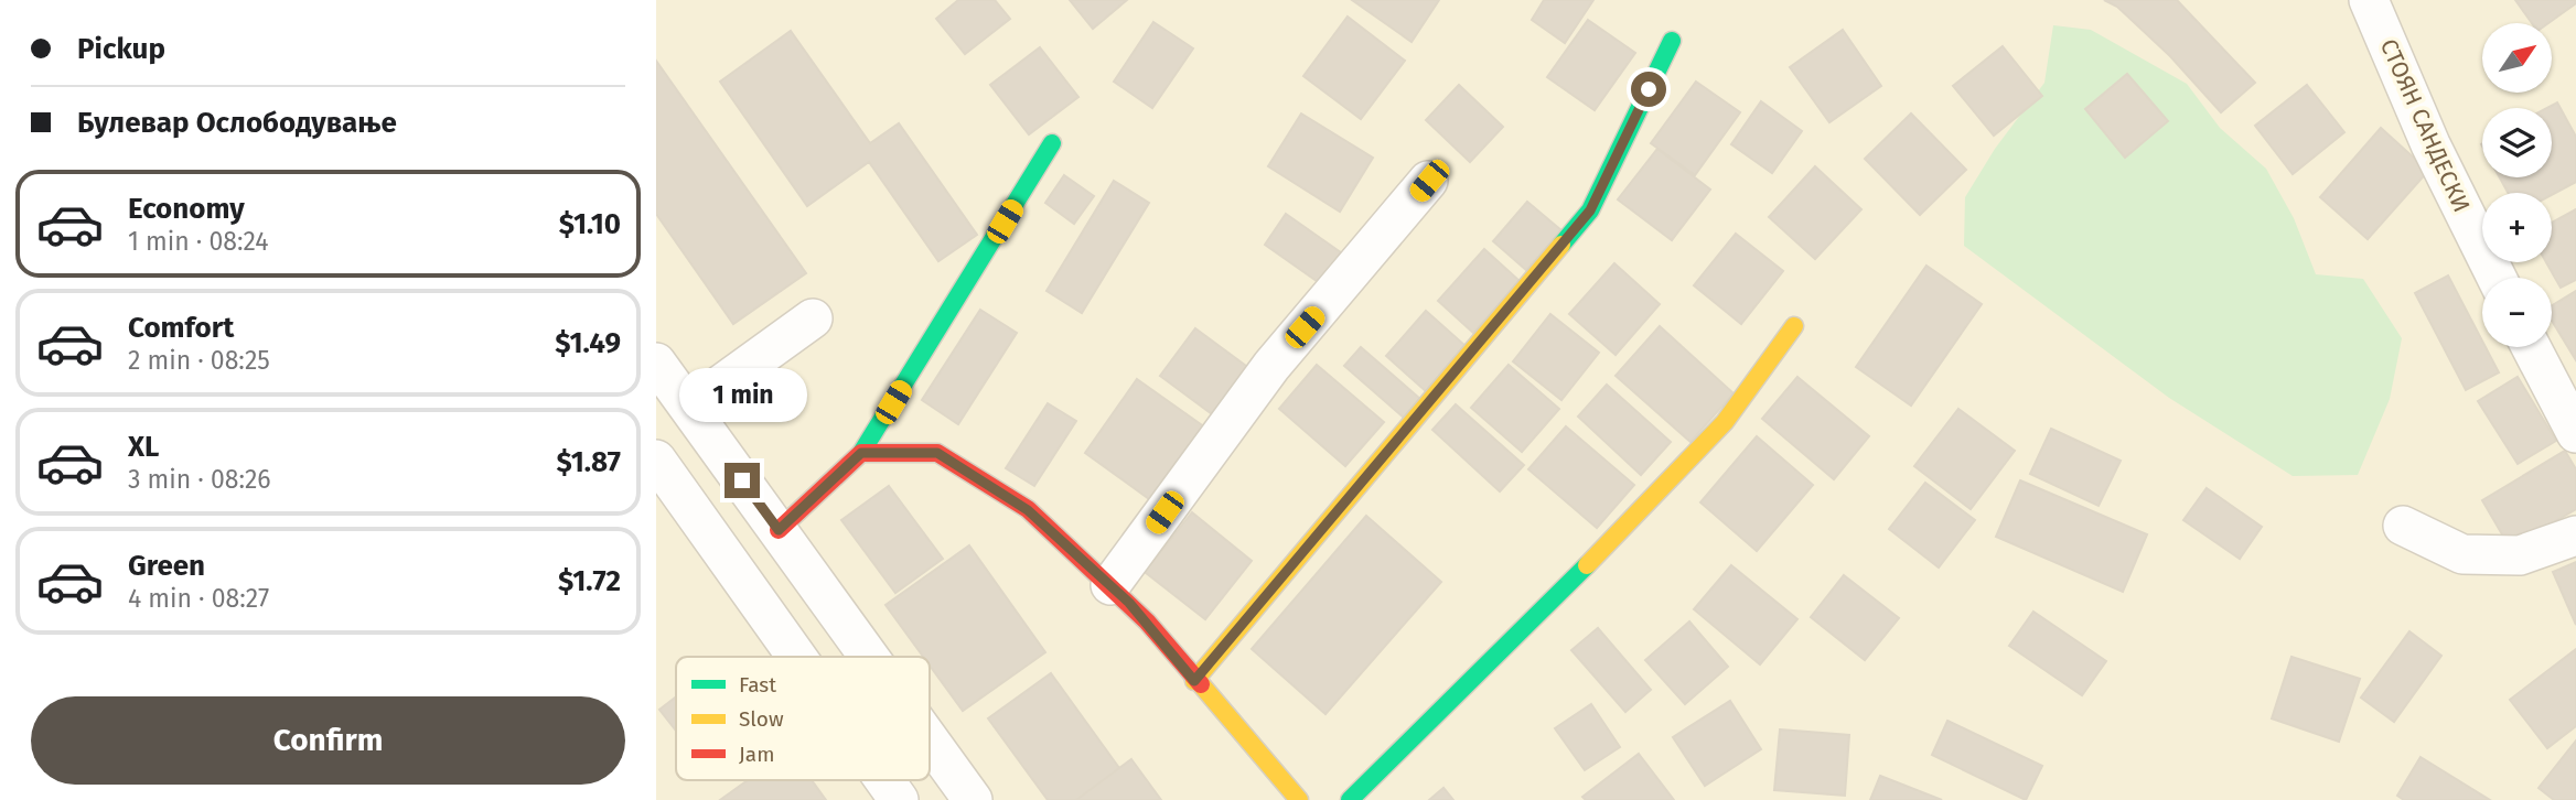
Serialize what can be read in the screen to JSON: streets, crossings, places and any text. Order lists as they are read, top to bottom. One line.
{"streets":{"street":["СТОЯН САНДЕСКИ"]},"legend":["Fast","Slow","Jam"],"north":"top right","page":{"banner":["Pickup","Булевар Ослободување"],"map_buttons":["+","−"],"list":[{"name":"Economy","note":"1 min · 08:24","value":"$1.10"},{"name":"Comfort","note":"2 min · 08:25","value":"$1.49"},{"name":"XL","note":"3 min · 08:26","value":"$1.87"},{"name":"Green","note":"4 min · 08:27","value":"$1.72"}],"bubble":"1 min","buttons":"Confirm"}}
